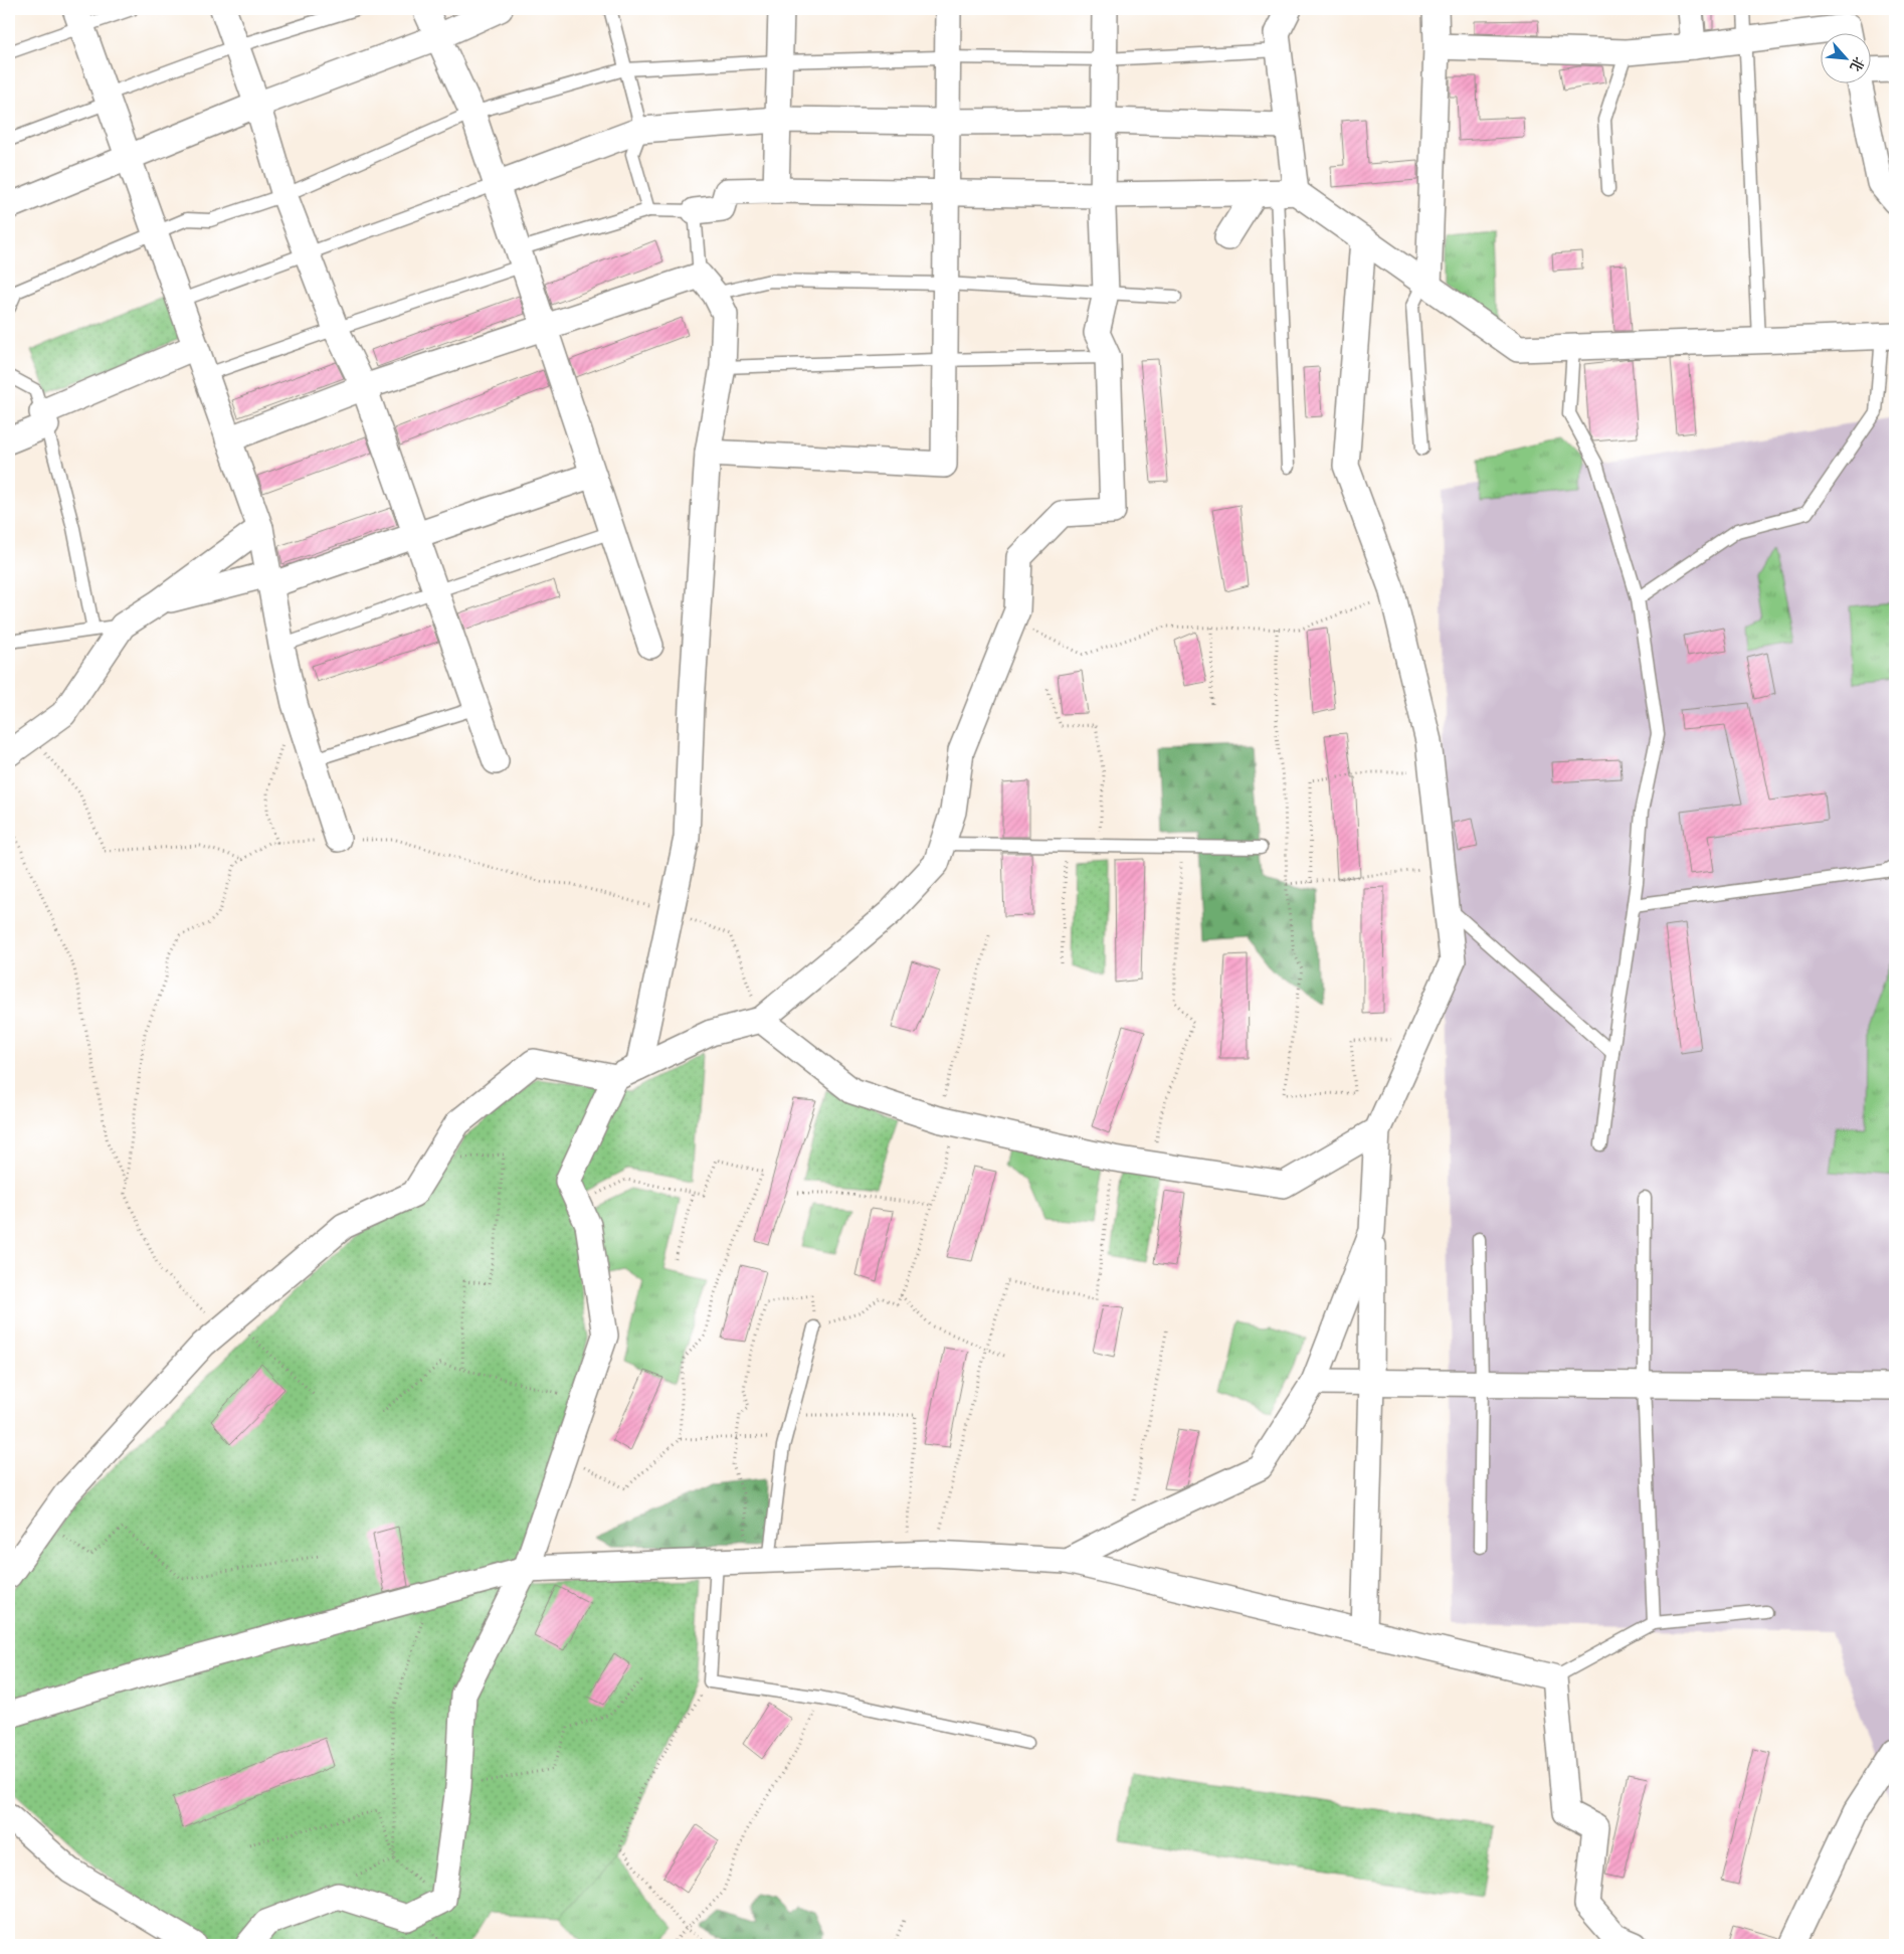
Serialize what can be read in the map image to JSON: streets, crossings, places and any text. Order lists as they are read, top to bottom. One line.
{"north":"bottom right"}
